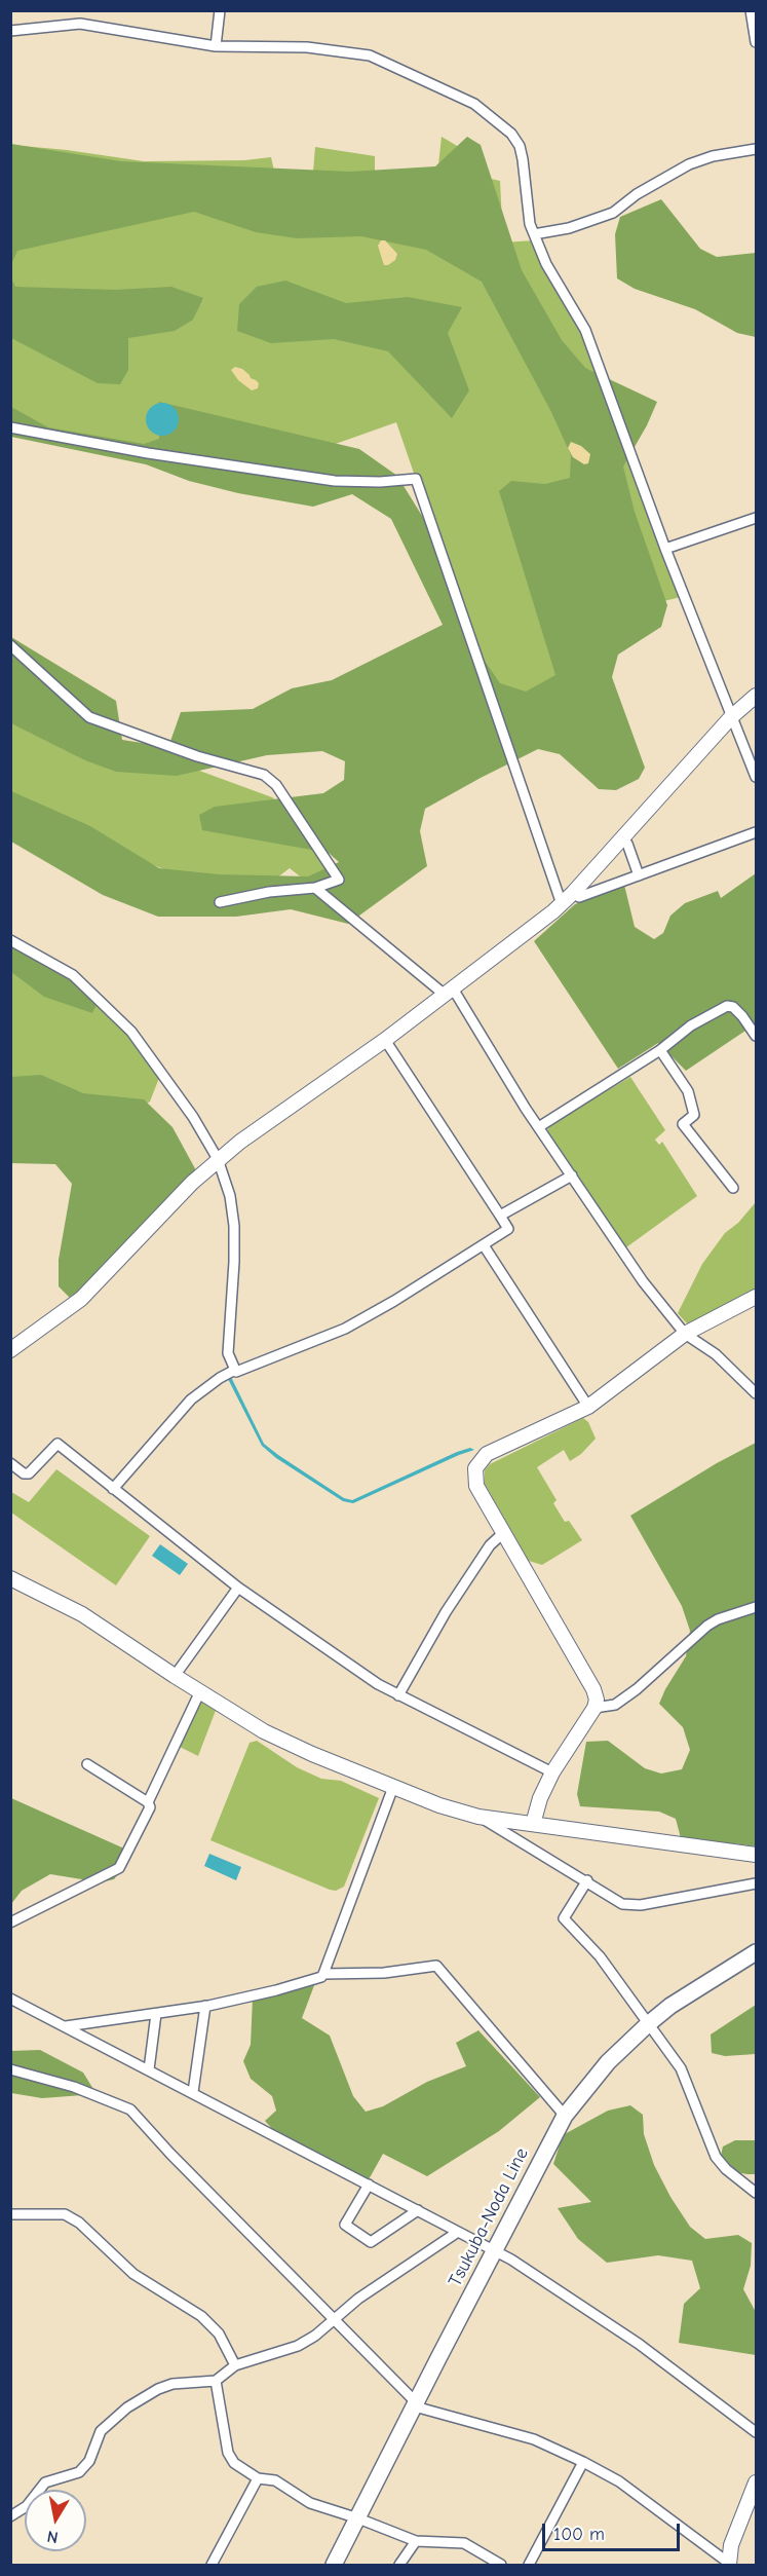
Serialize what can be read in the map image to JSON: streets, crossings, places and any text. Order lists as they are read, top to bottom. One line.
{"streets":{"main road":["Tsukuba-Noda Line"]},"scale_bar":"100 m","north":"bottom"}
